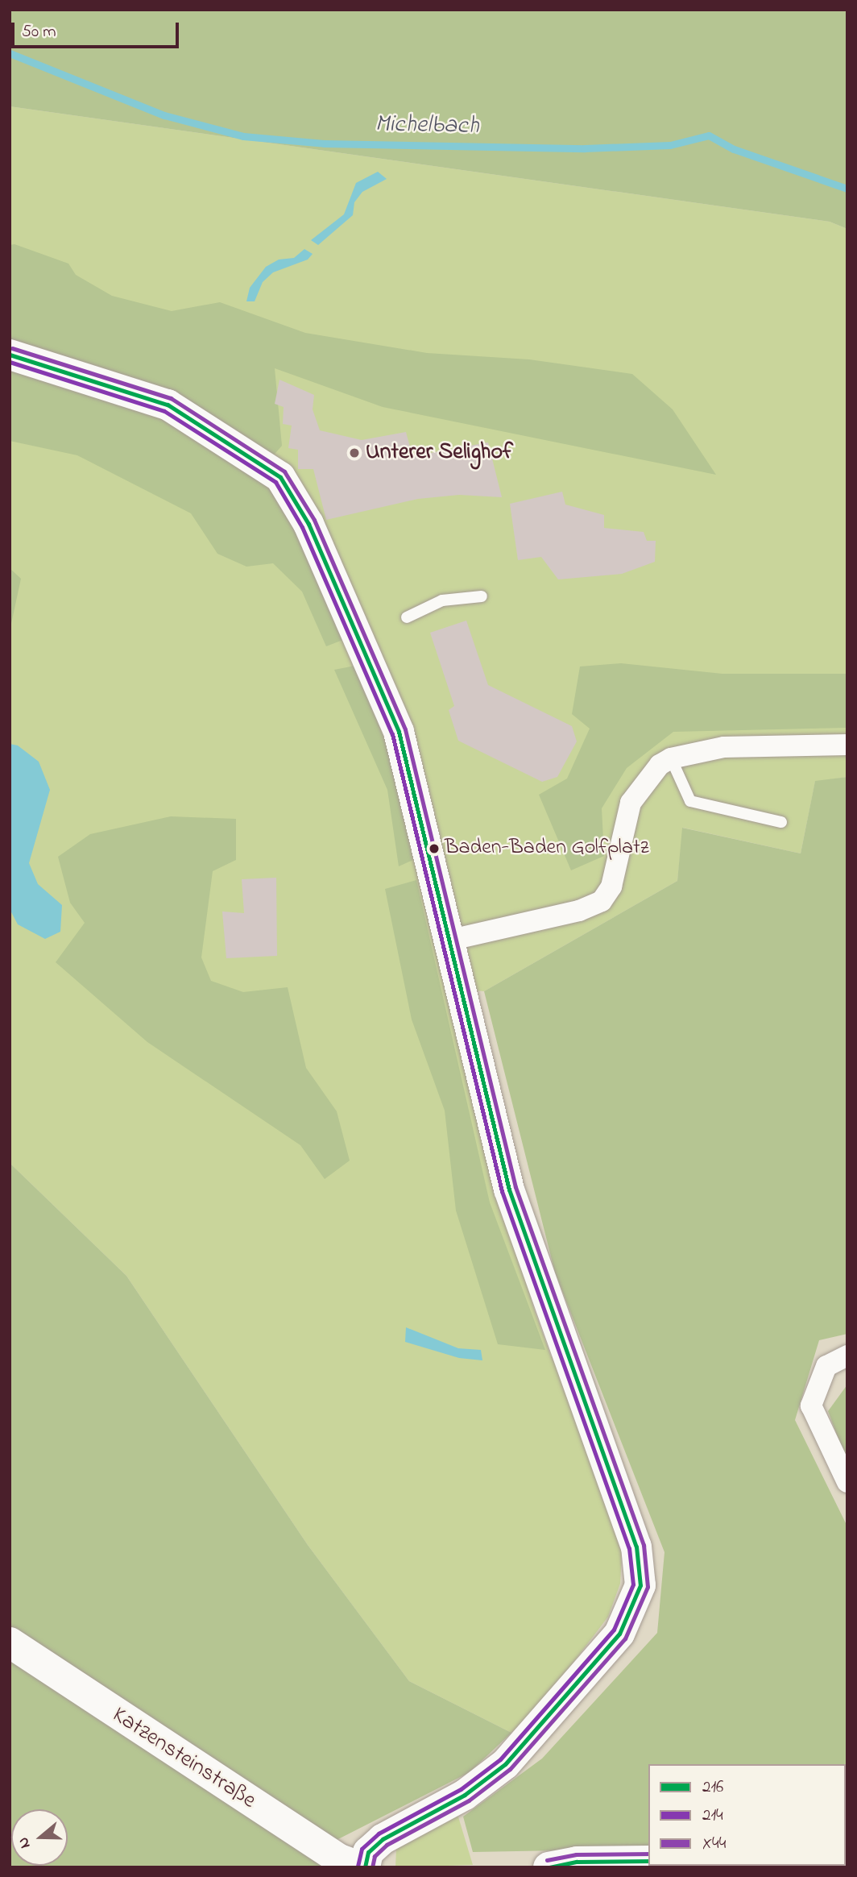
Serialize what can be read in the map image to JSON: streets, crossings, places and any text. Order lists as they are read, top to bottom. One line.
{"streets":{"main road":["Katzensteinstraße"]},"water":["Michelbach"],"places":["Unterer Selighof","Baden-Baden Golfplatz"],"lines":["transit line X44","transit line 216","transit line 214"],"legend":["216","214","X44"],"scale_bar":"50 m","north":"left"}
